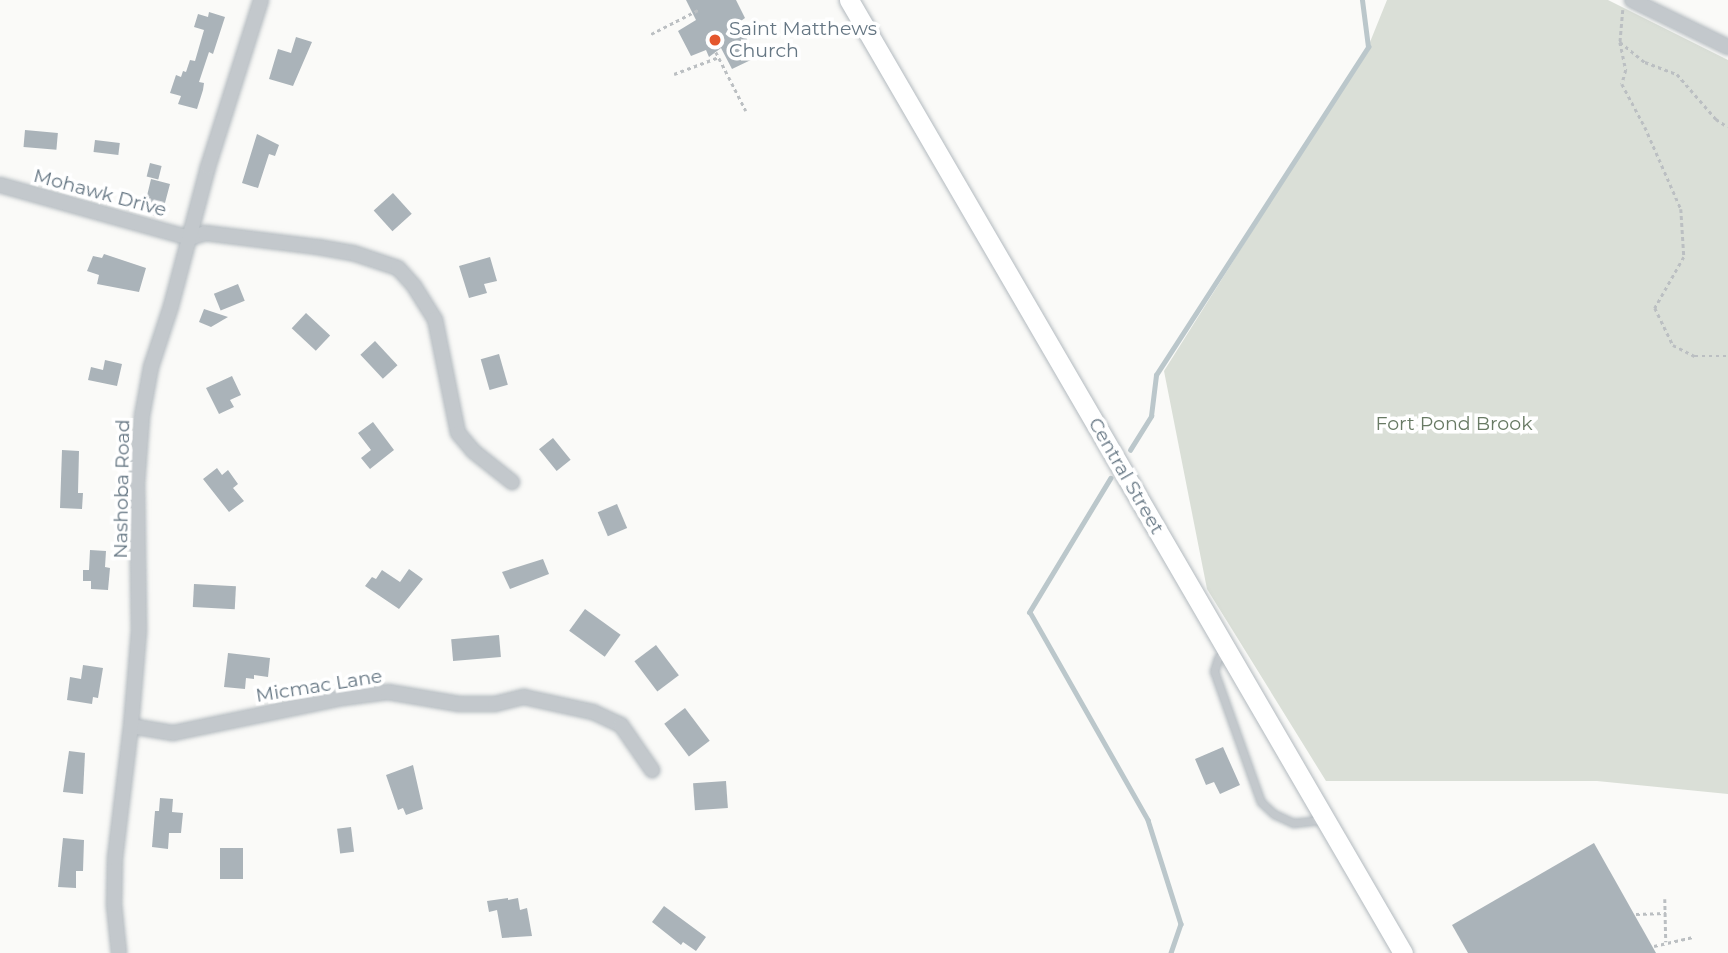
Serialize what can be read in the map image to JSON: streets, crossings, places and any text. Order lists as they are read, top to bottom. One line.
{"streets":{"street":["Mohawk Drive","Central Street","Nashoba Road","Micmac Lane"]},"crossings":[["Mohawk Drive","Nashoba Road"],["Nashoba Road","Micmac Lane"]],"parks":["Fort Pond Brook"],"places":["Saint Matthews Church"]}
